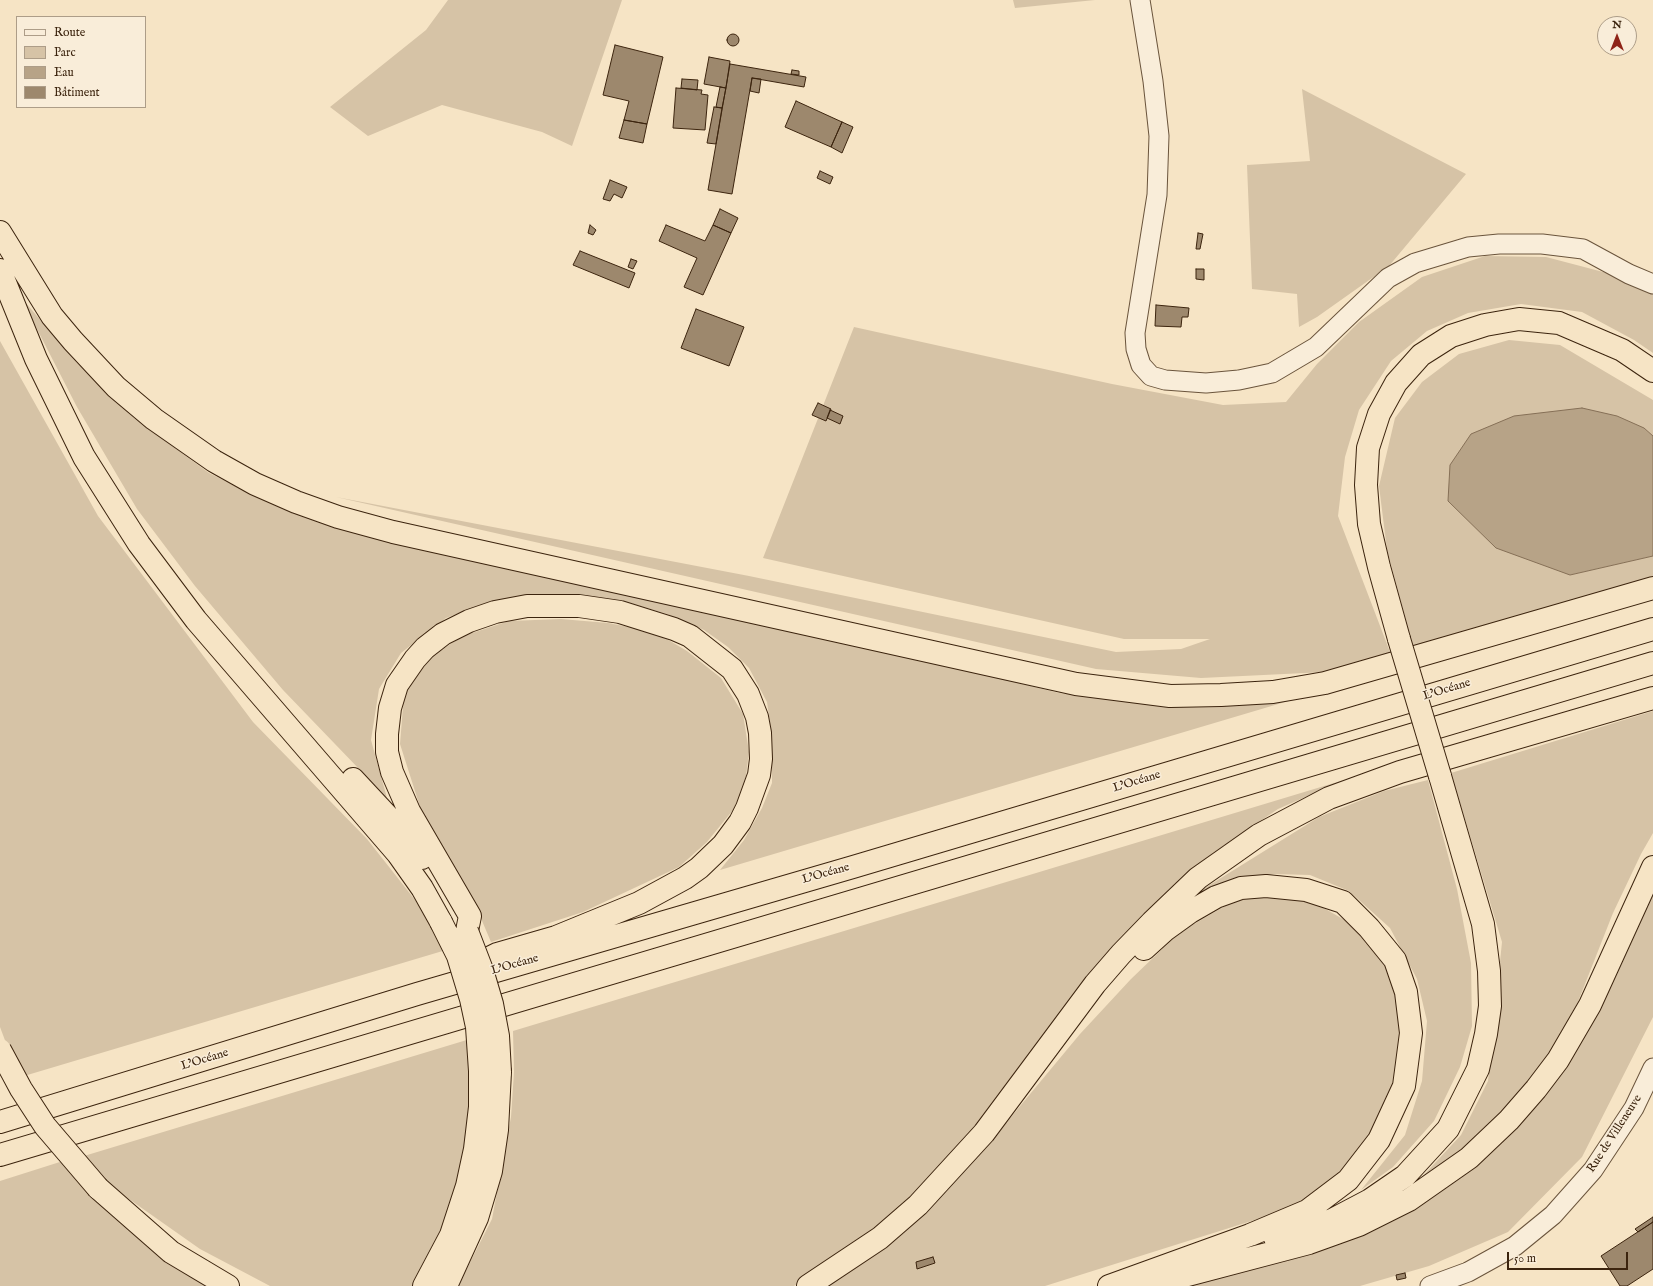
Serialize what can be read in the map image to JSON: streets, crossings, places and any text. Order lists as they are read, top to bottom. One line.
{"streets":{"highway":["L’Océane"],"street":["Rue de Villeneuve"]},"legend":["Route","Parc","Eau","Bâtiment"],"scale_bar":"50 m","north":"top"}
